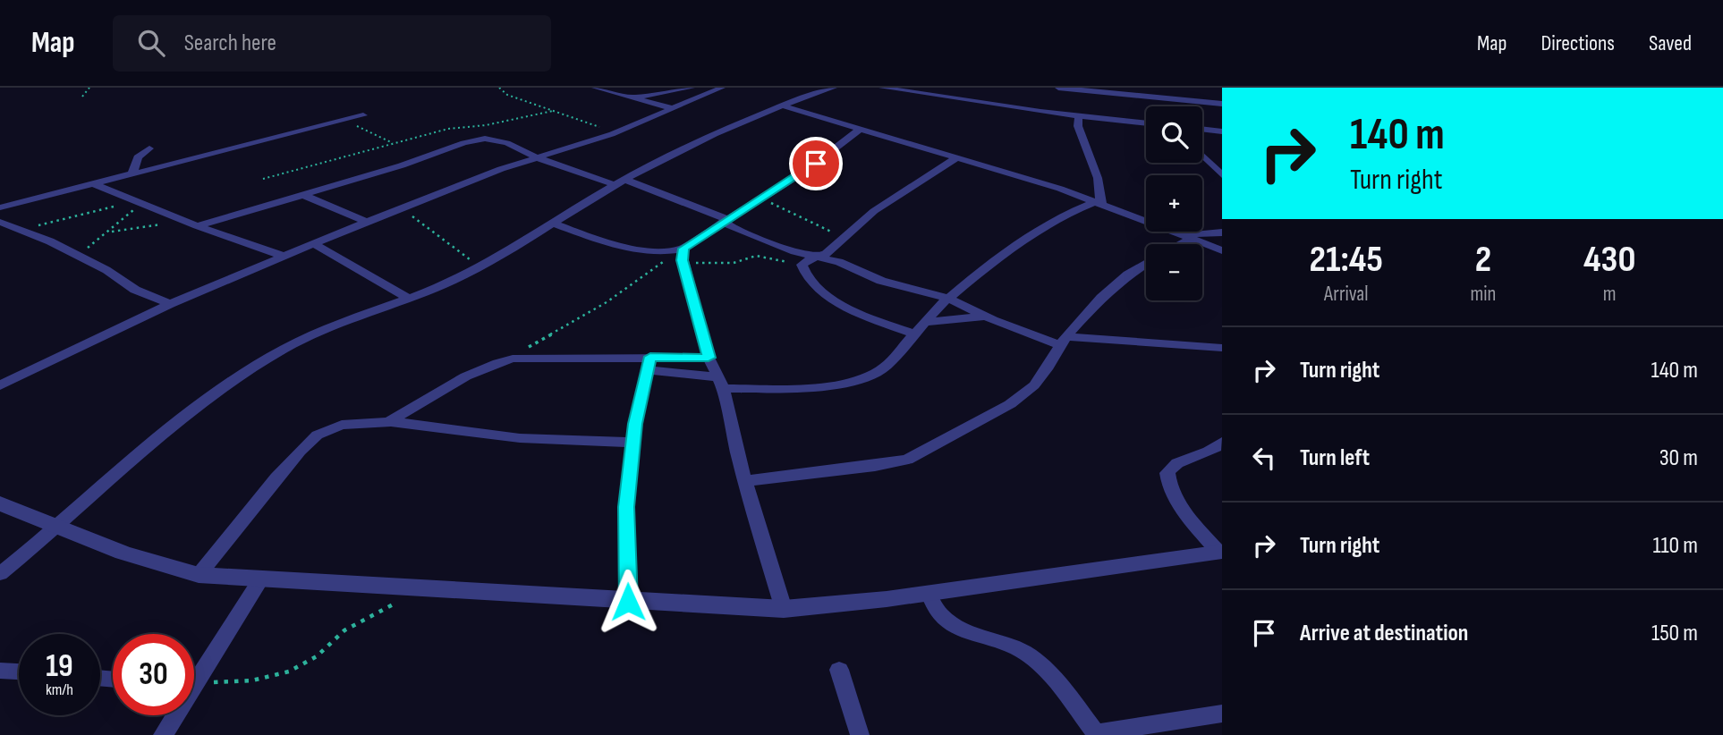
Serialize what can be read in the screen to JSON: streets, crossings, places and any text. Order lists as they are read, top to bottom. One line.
{"page":{"header":"Map","search":"Search here","nav":["Map","Directions","Saved"],"turn":["140 m","Turn right"],"map_buttons":["+","−"],"eta":["21:45","Arrival","2","min","430","m"],"list":[{"name":"Turn right","value":"140 m"},{"name":"Turn left","value":"30 m"},{"name":"Turn right","value":"110 m"},{"name":"Arrive at destination","value":"150 m"}],"speed":"19 km/h","limit":"30"}}
